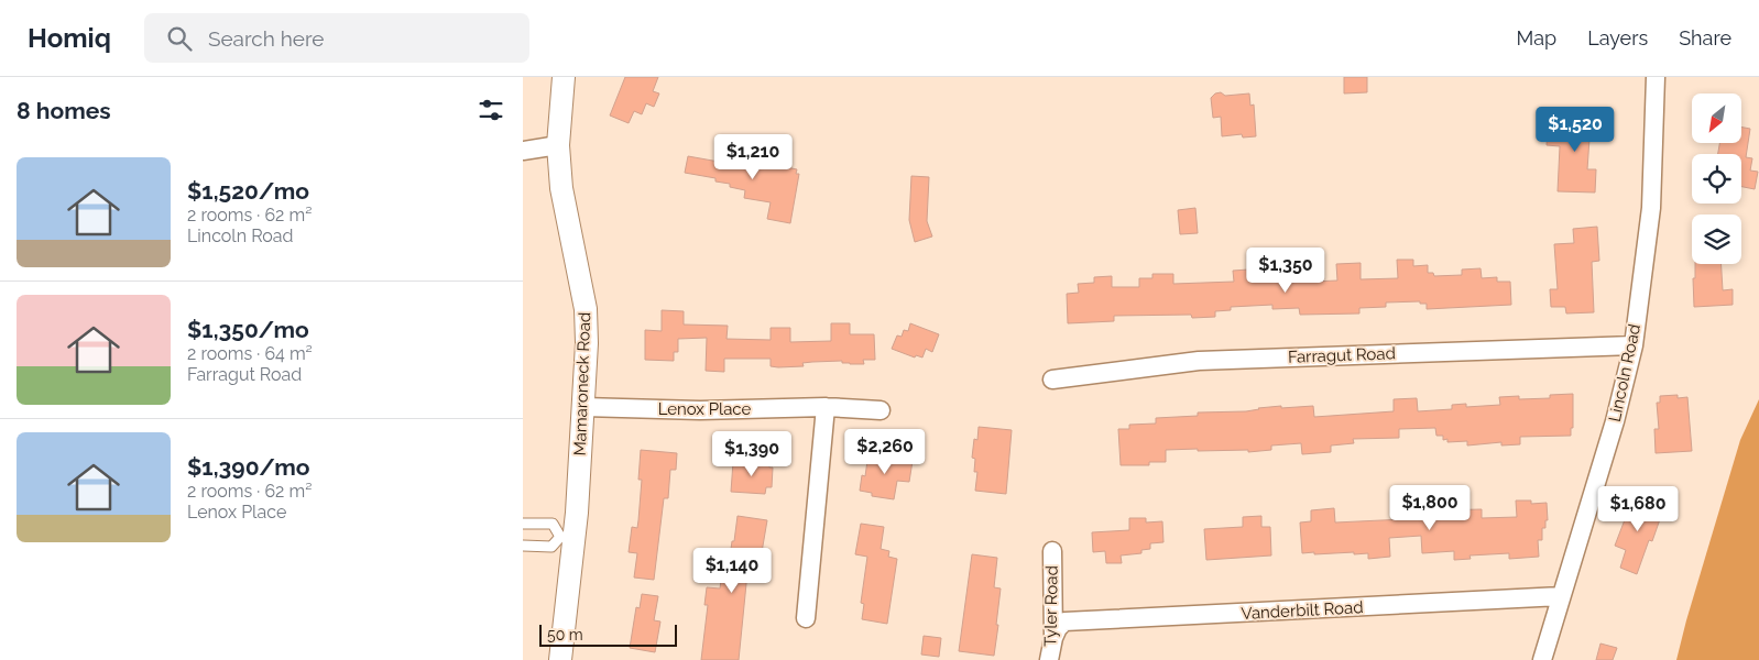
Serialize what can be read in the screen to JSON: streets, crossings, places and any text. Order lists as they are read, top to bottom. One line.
{"streets":{"street":["Farragut Road","Lincoln Road","Mamaroneck Road","Lenox Place","Tyler Road","Vanderbilt Road"]},"crossings":[["Farragut Road","Lincoln Road"],["Lincoln Road","Vanderbilt Road"],["Mamaroneck Road","Lenox Place"],["Tyler Road","Vanderbilt Road"]],"scale_bar":"50 m","north":"bottom left","page":{"header":"Homiq","search":"Search here","nav":["Map","Layers","Share"],"heading":"8 homes","price":["$1,520","$1,210","$1,350","$2,260","$1,390","$1,800","$1,680","$1,140"],"list":[{"name":"$1,520/mo","note":"2 rooms · 62 m² · Lincoln Road"},{"name":"$1,350/mo","note":"2 rooms · 64 m² · Farragut Road"},{"name":"$1,390/mo","note":"2 rooms · 62 m² · Lenox Place"}],"scale":"50 m"}}
